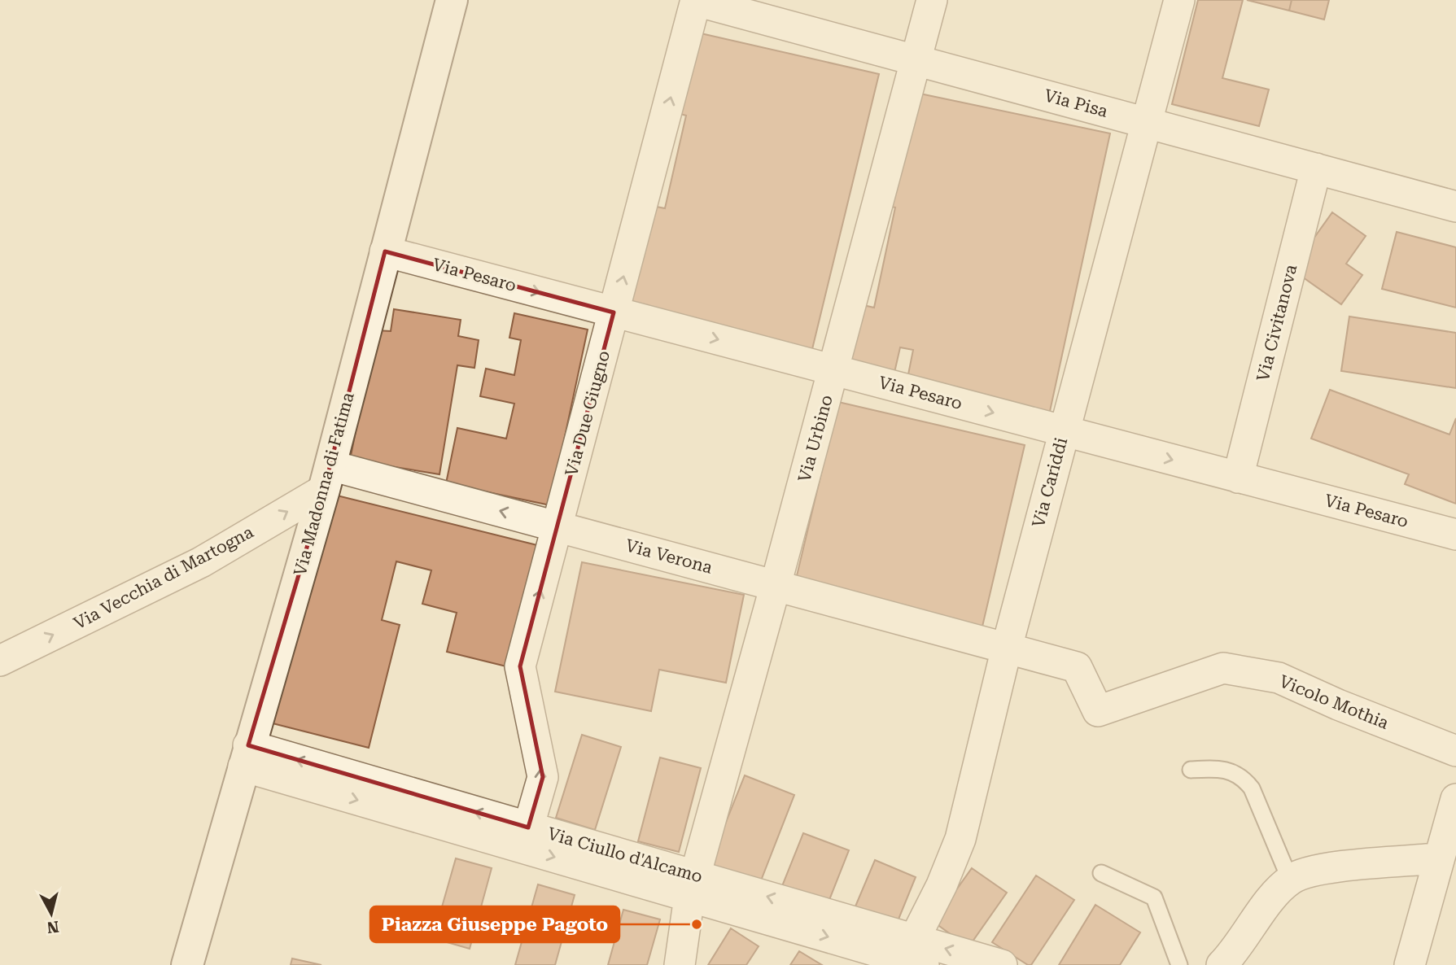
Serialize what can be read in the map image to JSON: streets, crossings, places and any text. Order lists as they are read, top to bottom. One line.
{"streets":{"street":["Via Pisa","Via Pesaro","Via Civitanova","Via Due Giugno","Via Urbino","Via Cariddi","Via Madonna di Fatima","Via Verona","Via Vecchia di Martogna","Vicolo Mothia","Via Ciullo d'Alcamo"]},"crossings":[["Via Pisa","Via Civitanova"],["Via Pisa","Via Due Giugno"],["Via Pisa","Via Urbino"],["Via Pisa","Via Cariddi"],["Via Pesaro","Via Civitanova"],["Via Pesaro","Via Due Giugno"],["Via Pesaro","Via Urbino"],["Via Pesaro","Via Cariddi"],["Via Pesaro","Via Madonna di Fatima"],["Via Due Giugno","Via Verona"],["Via Due Giugno","Via Ciullo d'Alcamo"],["Via Urbino","Via Verona"],["Via Urbino","Via Ciullo d'Alcamo"],["Via Cariddi","Via Verona"],["Via Cariddi","Vicolo Mothia"],["Via Cariddi","Via Ciullo d'Alcamo"],["Via Madonna di Fatima","Via Verona"],["Via Madonna di Fatima","Via Vecchia di Martogna"],["Via Madonna di Fatima","Via Ciullo d'Alcamo"],["Via Verona","Via Vecchia di Martogna"],["Via Verona","Vicolo Mothia"]],"one_way":["Via Pesaro","Via Due Giugno","Via Vecchia di Martogna"],"places":["Piazza Giuseppe Pagoto"],"north":"bottom"}
